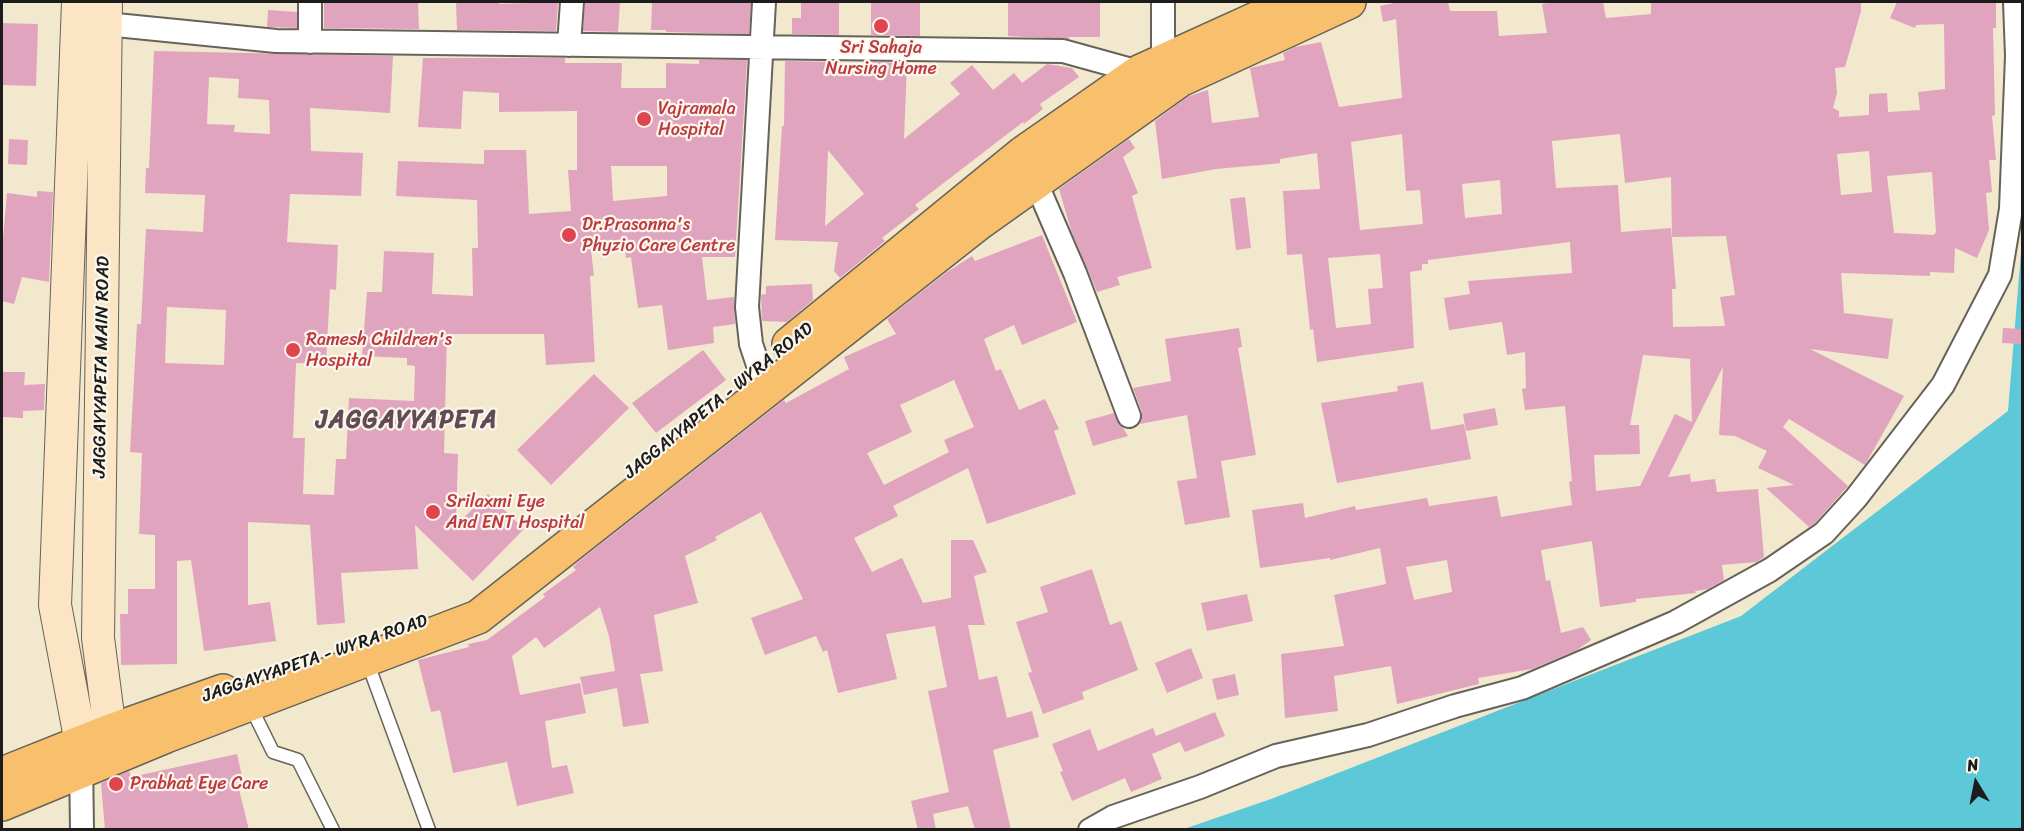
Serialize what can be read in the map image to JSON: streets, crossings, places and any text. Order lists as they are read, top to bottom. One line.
{"streets":{"main road":["JAGGAYYAPETA MAIN ROAD","JAGGAYYAPETA - WYRA ROAD"]},"crossings":[["JAGGAYYAPETA MAIN ROAD","JAGGAYYAPETA - WYRA ROAD"]],"districts":["JAGGAYYAPETA"],"places":["Sri Sahaja Nursing Home","Vajramala Hospital","Dr.Prasonna's Phyzio Care Centre","Ramesh Children's Hospital","Srilaxmi Eye And ENT Hospital","Prabhat Eye Care"],"north":"top"}
